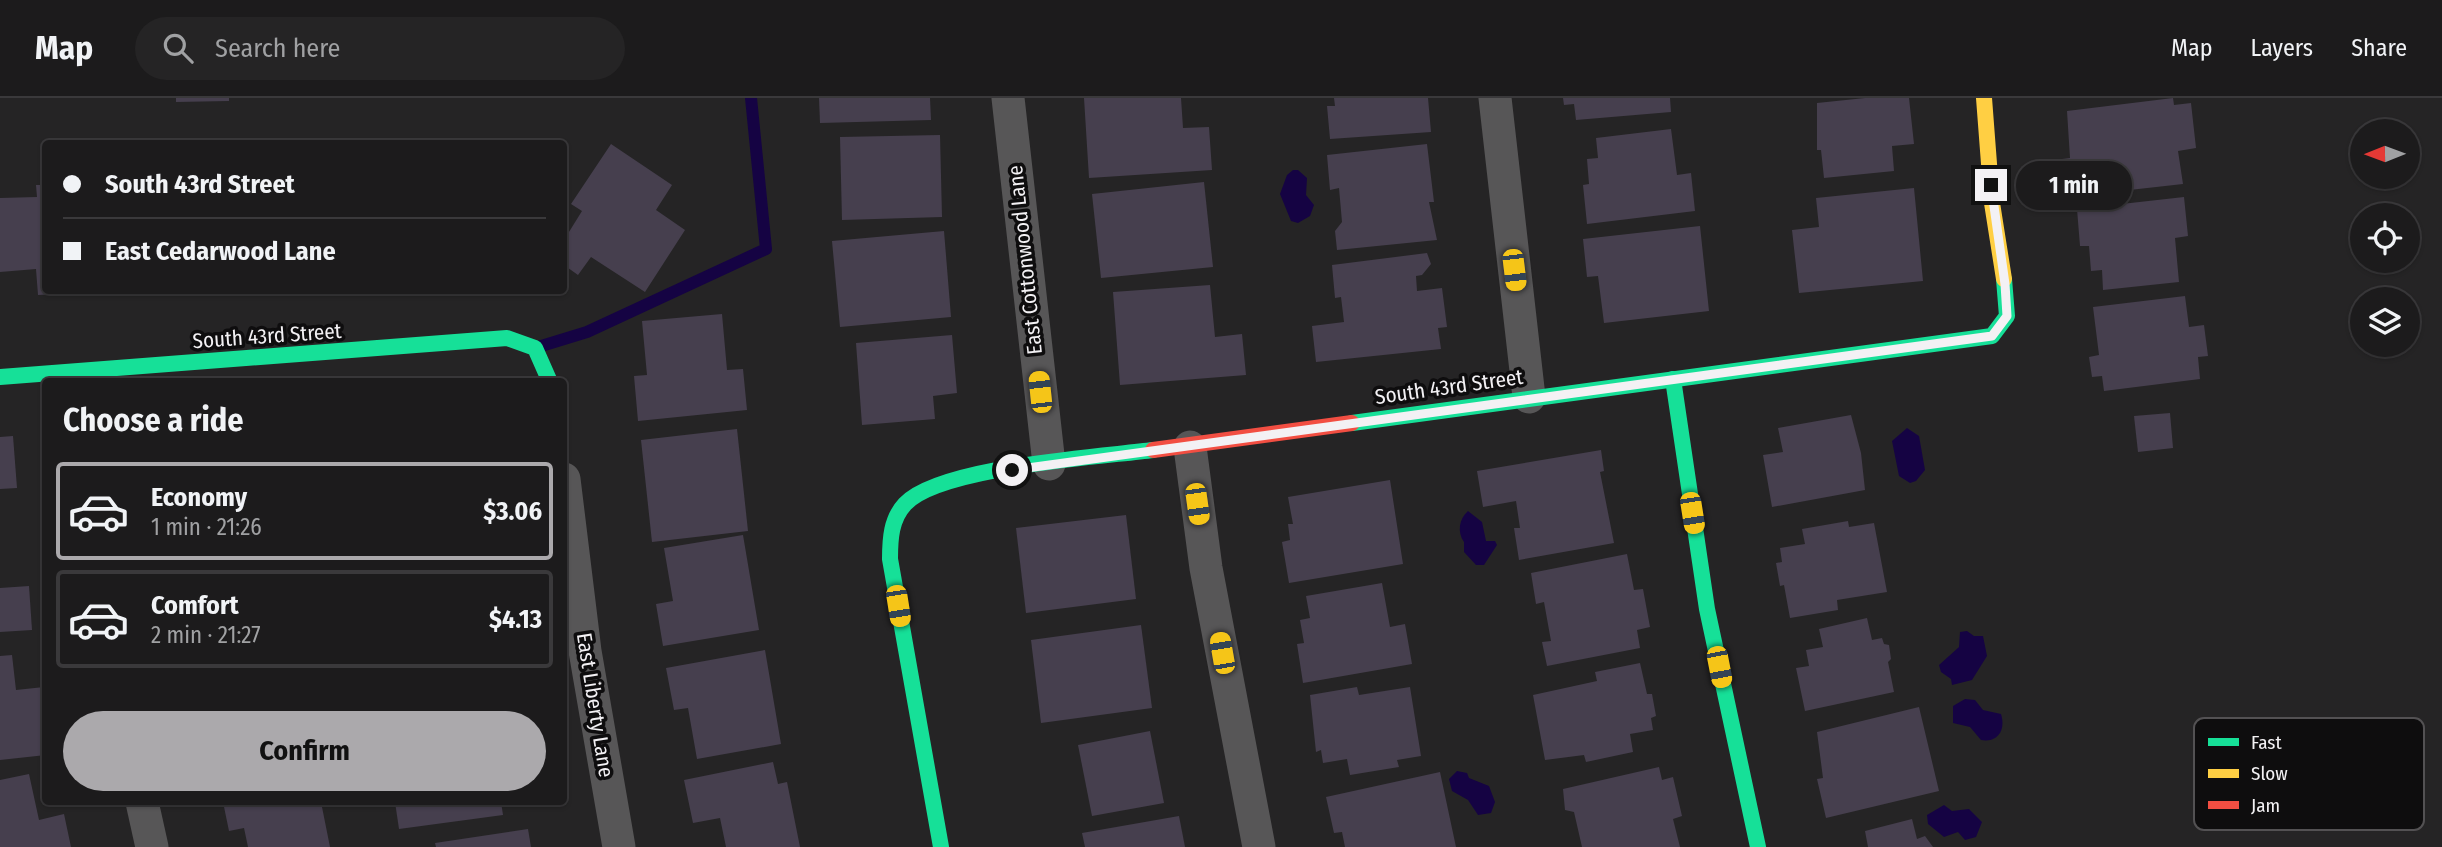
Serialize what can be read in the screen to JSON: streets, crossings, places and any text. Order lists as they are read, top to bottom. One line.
{"streets":{"street":["East Cottonwood Lane","South 43rd Street","East Liberty Lane"]},"crossings":[["East Cottonwood Lane","South 43rd Street"]],"legend":["Fast","Slow","Jam"],"north":"left","page":{"header":"Map","search":"Search here","nav":["Map","Layers","Share"],"banner":["South 43rd Street","East Cedarwood Lane"],"bubble":"1 min","heading":"Choose a ride","list":[{"name":"Economy","note":"1 min · 21:26","value":"$3.06"},{"name":"Comfort","note":"2 min · 21:27","value":"$4.13"}],"buttons":"Confirm"}}
